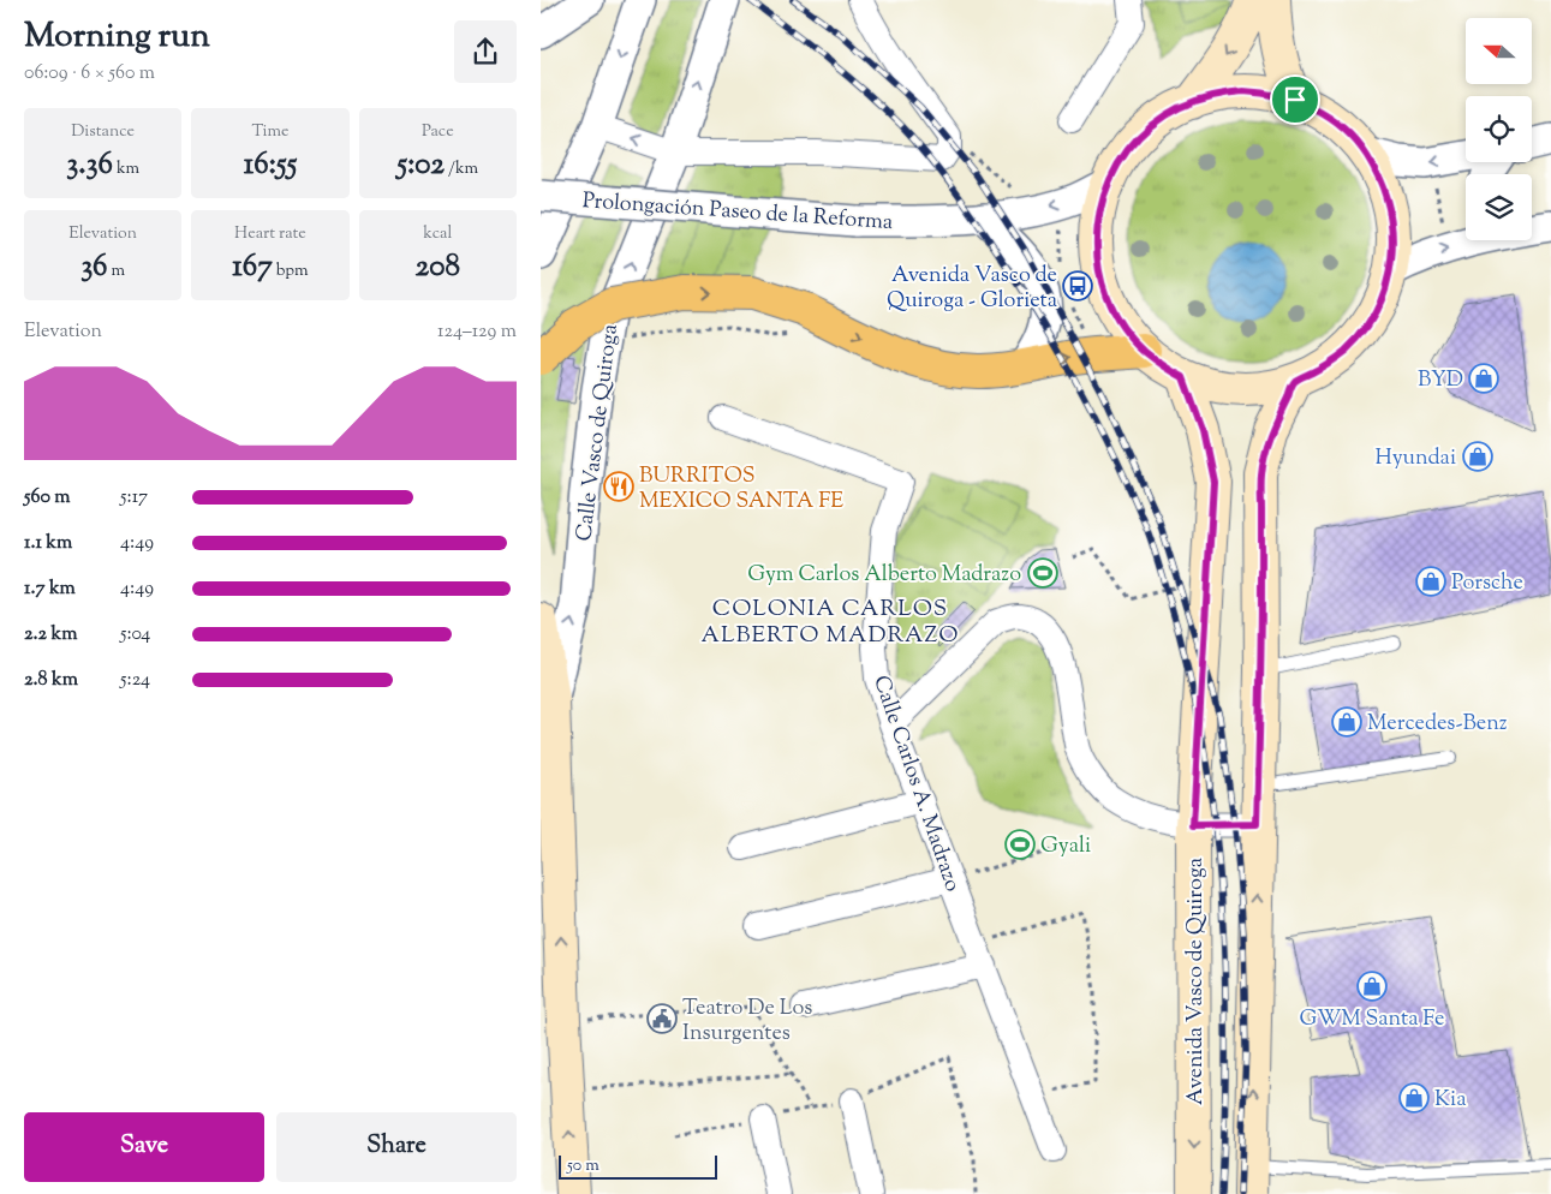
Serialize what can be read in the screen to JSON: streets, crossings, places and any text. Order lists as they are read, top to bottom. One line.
{"streets":{"main road":["Avenida Vasco de Quiroga"],"street":["Prolongación Paseo de la Reforma","Calle Vasco de Quiroga","Calle Carlos A. Madrazo"]},"districts":["COLONIA CARLOS ALBERTO MADRAZO"],"places":{"bus stop":["Avenida Vasco de Quiroga - Glorieta"],"shop":["BYD","Hyundai","Porsche","Mercedes-Benz","GWM Santa Fe","Kia"],"restaurant":["BURRITOS MEXICO SANTA FE"],"sports":["Gym Carlos Alberto Madrazo","Gyali"],"public building":["Teatro De Los Insurgentes"]},"scale_bar":"50 m","north":"left","page":{"heading":["Morning run","06:09 · 6 × 560 m"],"stats":[["Distance","3.36 km"],["Time","16:55"],["Pace","5:02 /km"],["Elevation","36 m"],["Heart rate","167 bpm"],["kcal","208"]],"chart":["Elevation","124–129 m"],"list":[{"name":"560 m","note":"5:17"},{"name":"1.1 km","note":"4:49"},{"name":"1.7 km","note":"4:49"},{"name":"2.2 km","note":"5:04"},{"name":"2.8 km","note":"5:24"}],"buttons":["Save","Share"],"scale":"50 m"}}
